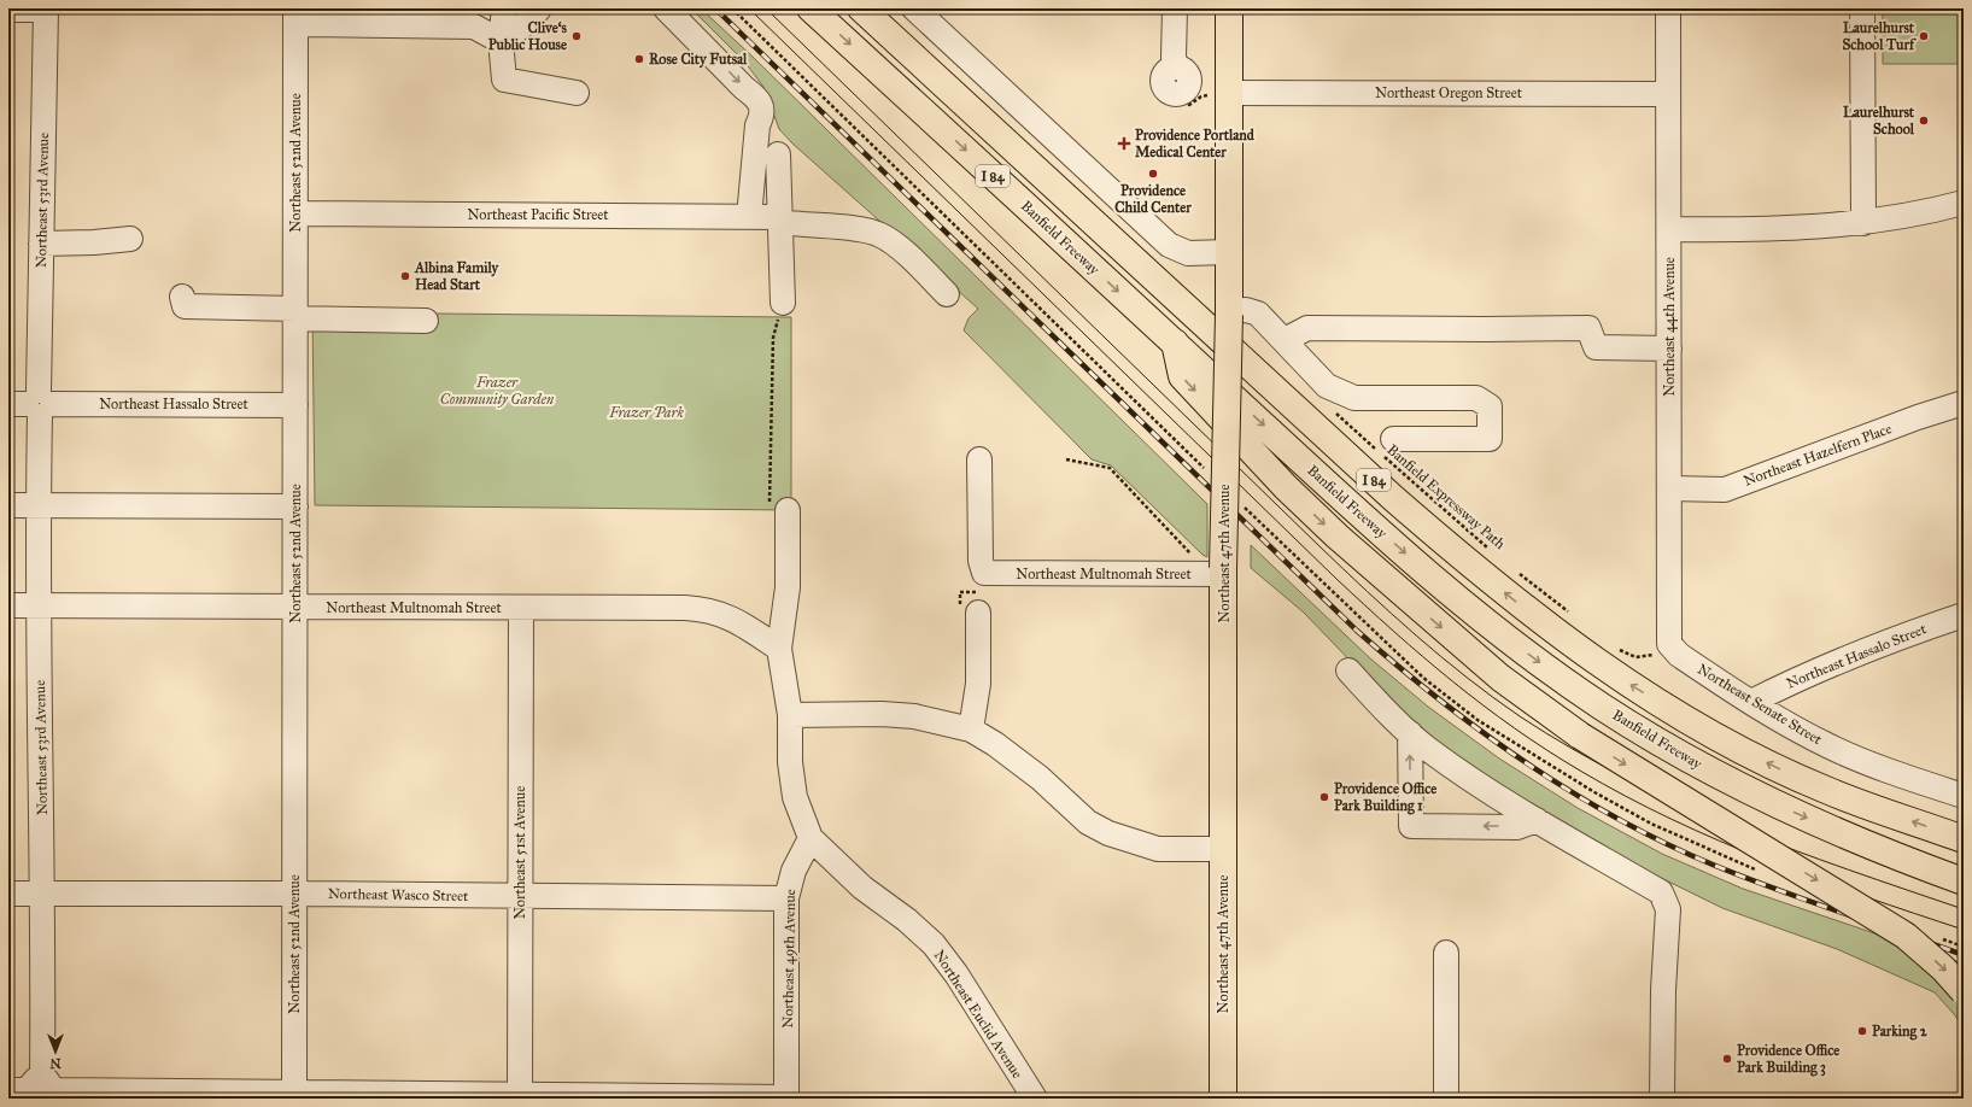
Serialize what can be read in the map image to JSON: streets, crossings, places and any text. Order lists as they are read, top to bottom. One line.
{"streets":{"main road":["I 84","Banfield Freeway","Northeast 47th Avenue"],"street":["Northeast Oregon Street","Northeast 52nd Avenue","Northeast 53rd Avenue","Northeast Pacific Street","Northeast 44th Avenue","Northeast Hassalo Street","Northeast Hazelfern Place","Northeast Multnomah Street","Northeast Senate Street","Northeast 51st Avenue","Northeast Wasco Street","Northeast 49th Avenue","Northeast Euclid Avenue"],"path":["Banfield Expressway Path"]},"crossings":[["Northeast Oregon Street","Northeast 44th Avenue"],["Northeast Oregon Street","Northeast 47th Avenue"],["Northeast 52nd Avenue","Northeast Pacific Street"],["Northeast 52nd Avenue","Northeast Hassalo Street"],["Northeast 52nd Avenue","Northeast Multnomah Street"],["Northeast 52nd Avenue","Northeast Wasco Street"],["Northeast 53rd Avenue","Northeast Hassalo Street"],["Northeast 53rd Avenue","Northeast Multnomah Street"],["Northeast 53rd Avenue","Northeast Wasco Street"],["Northeast 44th Avenue","Northeast Hazelfern Place"],["Northeast 44th Avenue","Northeast Senate Street"],["Northeast Hassalo Street","Northeast Senate Street"],["Northeast 47th Avenue","Northeast Multnomah Street"],["Northeast Multnomah Street","Northeast 51st Avenue"],["Northeast 51st Avenue","Northeast Wasco Street"],["Northeast Wasco Street","Northeast 49th Avenue"],["Northeast 49th Avenue","Northeast Euclid Avenue"]],"parks":["Frazer Community Garden","Frazer Park"],"places":{"other":["Clive‘s Public House","Laurelhurst School Turf","Rose City Futsal","Laurelhurst School","Providence Child Center","Albina Family Head Start","Providence Office Park Building 1","Parking 2","Providence Office Park Building 3"],"health":["Providence Portland Medical Center"]},"north":"bottom"}
